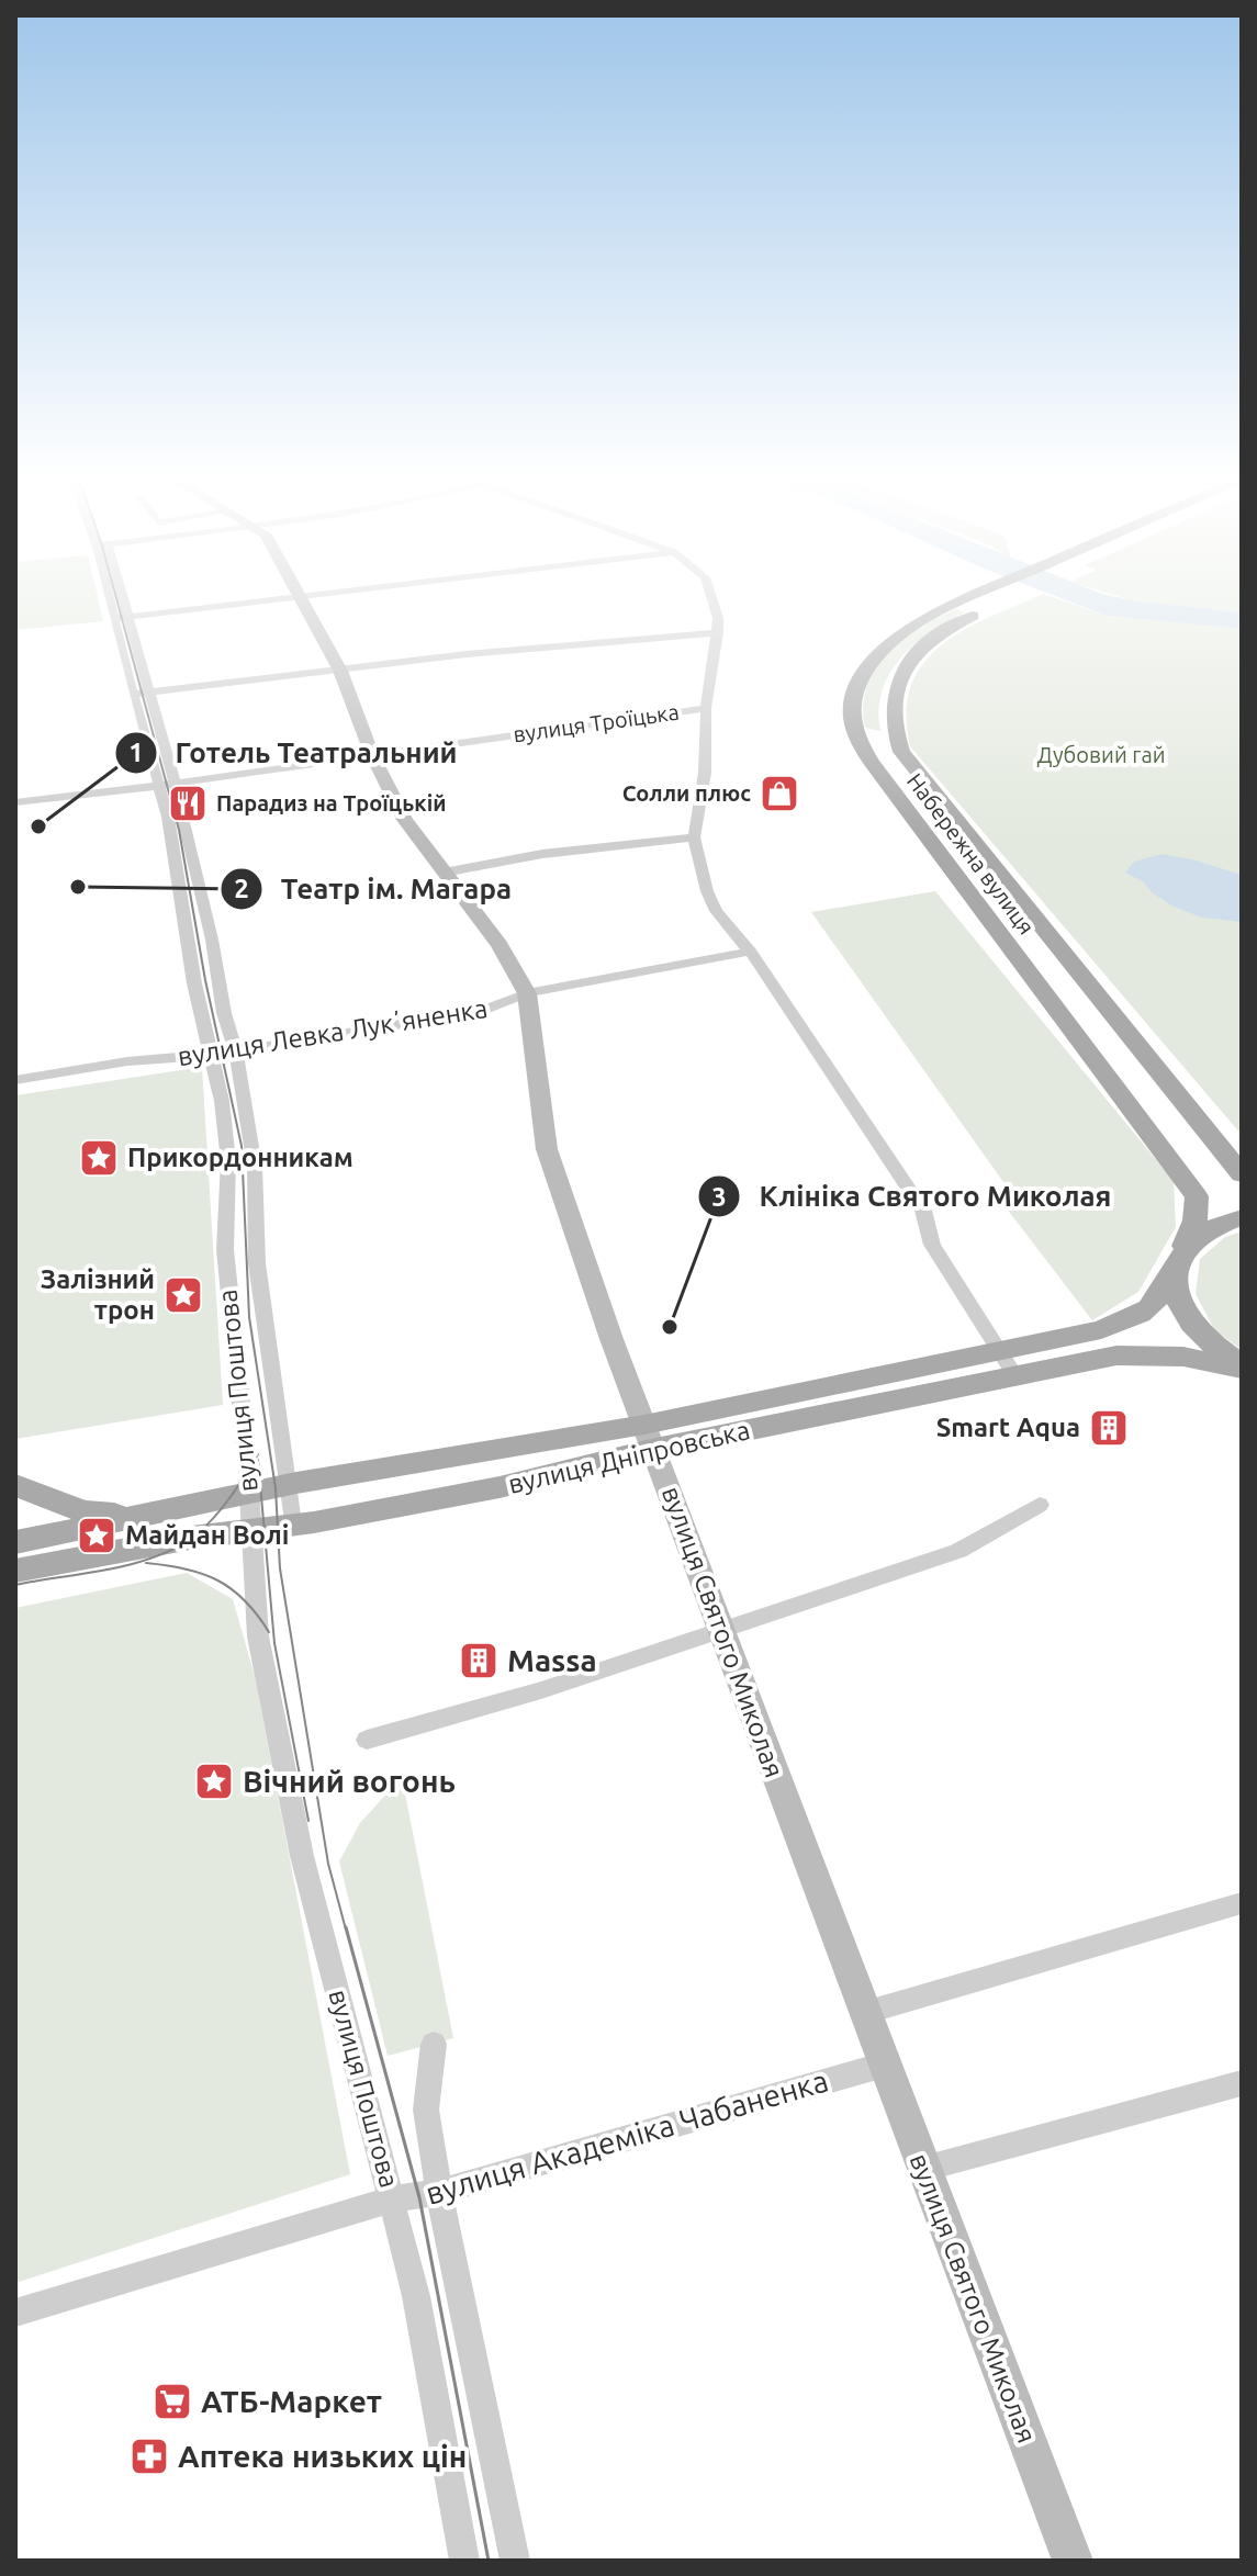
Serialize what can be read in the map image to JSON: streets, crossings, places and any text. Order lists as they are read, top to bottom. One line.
{"streets":{"main road":["Набережна вулиця","вулиця Дніпровська"],"street":["вулиця Троїцька","вулиця Левка Лукʼяненка","вулиця Поштова","вулиця Святого Миколая","вулиця Академіка Чабаненка"]},"crossings":[["вулиця Троїцька","вулиця Поштова"],["вулиця Троїцька","вулиця Святого Миколая"],["Набережна вулиця","вулиця Дніпровська"],["вулиця Левка Лукʼяненка","вулиця Поштова"],["вулиця Левка Лукʼяненка","вулиця Святого Миколая"],["вулиця Поштова","вулиця Дніпровська"],["вулиця Поштова","вулиця Академіка Чабаненка"],["вулиця Дніпровська","вулиця Святого Миколая"],["вулиця Святого Миколая","вулиця Академіка Чабаненка"]],"parks":["Дубовий гай"],"places":{"shop":["Солли плюс"],"restaurant":["Парадиз на Троїцькій"],"other":["Готель Театральний","Театр ім. Магара","Клініка Святого Миколая"],"place":["Прикордонникам","Залізний трон","Майдан Волі","Вічний вогонь"],"building":["Smart Aqua","Massa"],"supermarket":["АТБ-Маркет"],"pharmacy":["Аптека низьких цін"]}}
